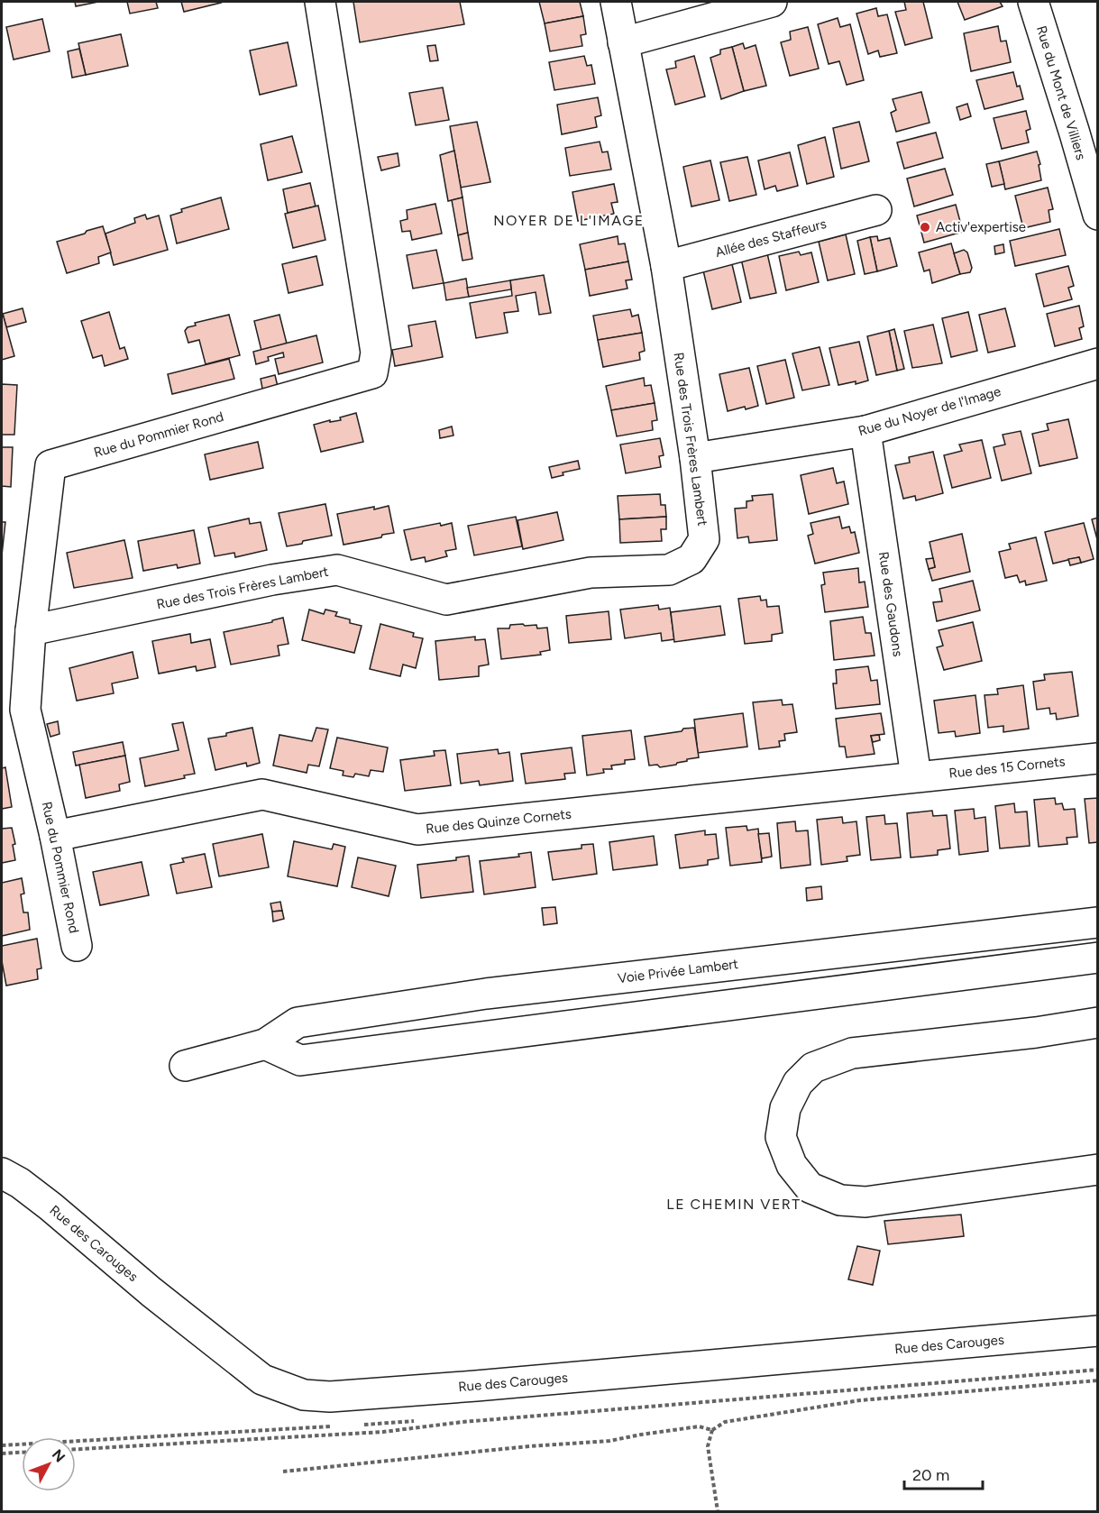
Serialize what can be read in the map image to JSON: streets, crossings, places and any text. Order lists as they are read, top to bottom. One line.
{"streets":{"street":["Rue du Mont de Villiers","Allée des Staffeurs","Rue du Noyer de l'Image","Rue du Pommier Rond","Rue des Trois Frères Lambert","Rue des Gaudons","Rue des 15 Cornets","Rue des Quinze Cornets","Voie Privée Lambert","Rue des Carouges"]},"crossings":[["Allée des Staffeurs","Rue des Trois Frères Lambert"],["Rue du Noyer de l'Image","Rue des Trois Frères Lambert"],["Rue du Noyer de l'Image","Rue des Gaudons"],["Rue du Pommier Rond","Rue des Trois Frères Lambert"],["Rue du Pommier Rond","Rue des Quinze Cornets"],["Rue des Gaudons","Rue des 15 Cornets"],["Rue des Gaudons","Rue des Quinze Cornets"],["Rue des 15 Cornets","Rue des Quinze Cornets"]],"districts":["NOYER DE L'IMAGE","LE CHEMIN VERT"],"places":["Activ'expertise"],"scale_bar":"20 m","north":"top right"}
